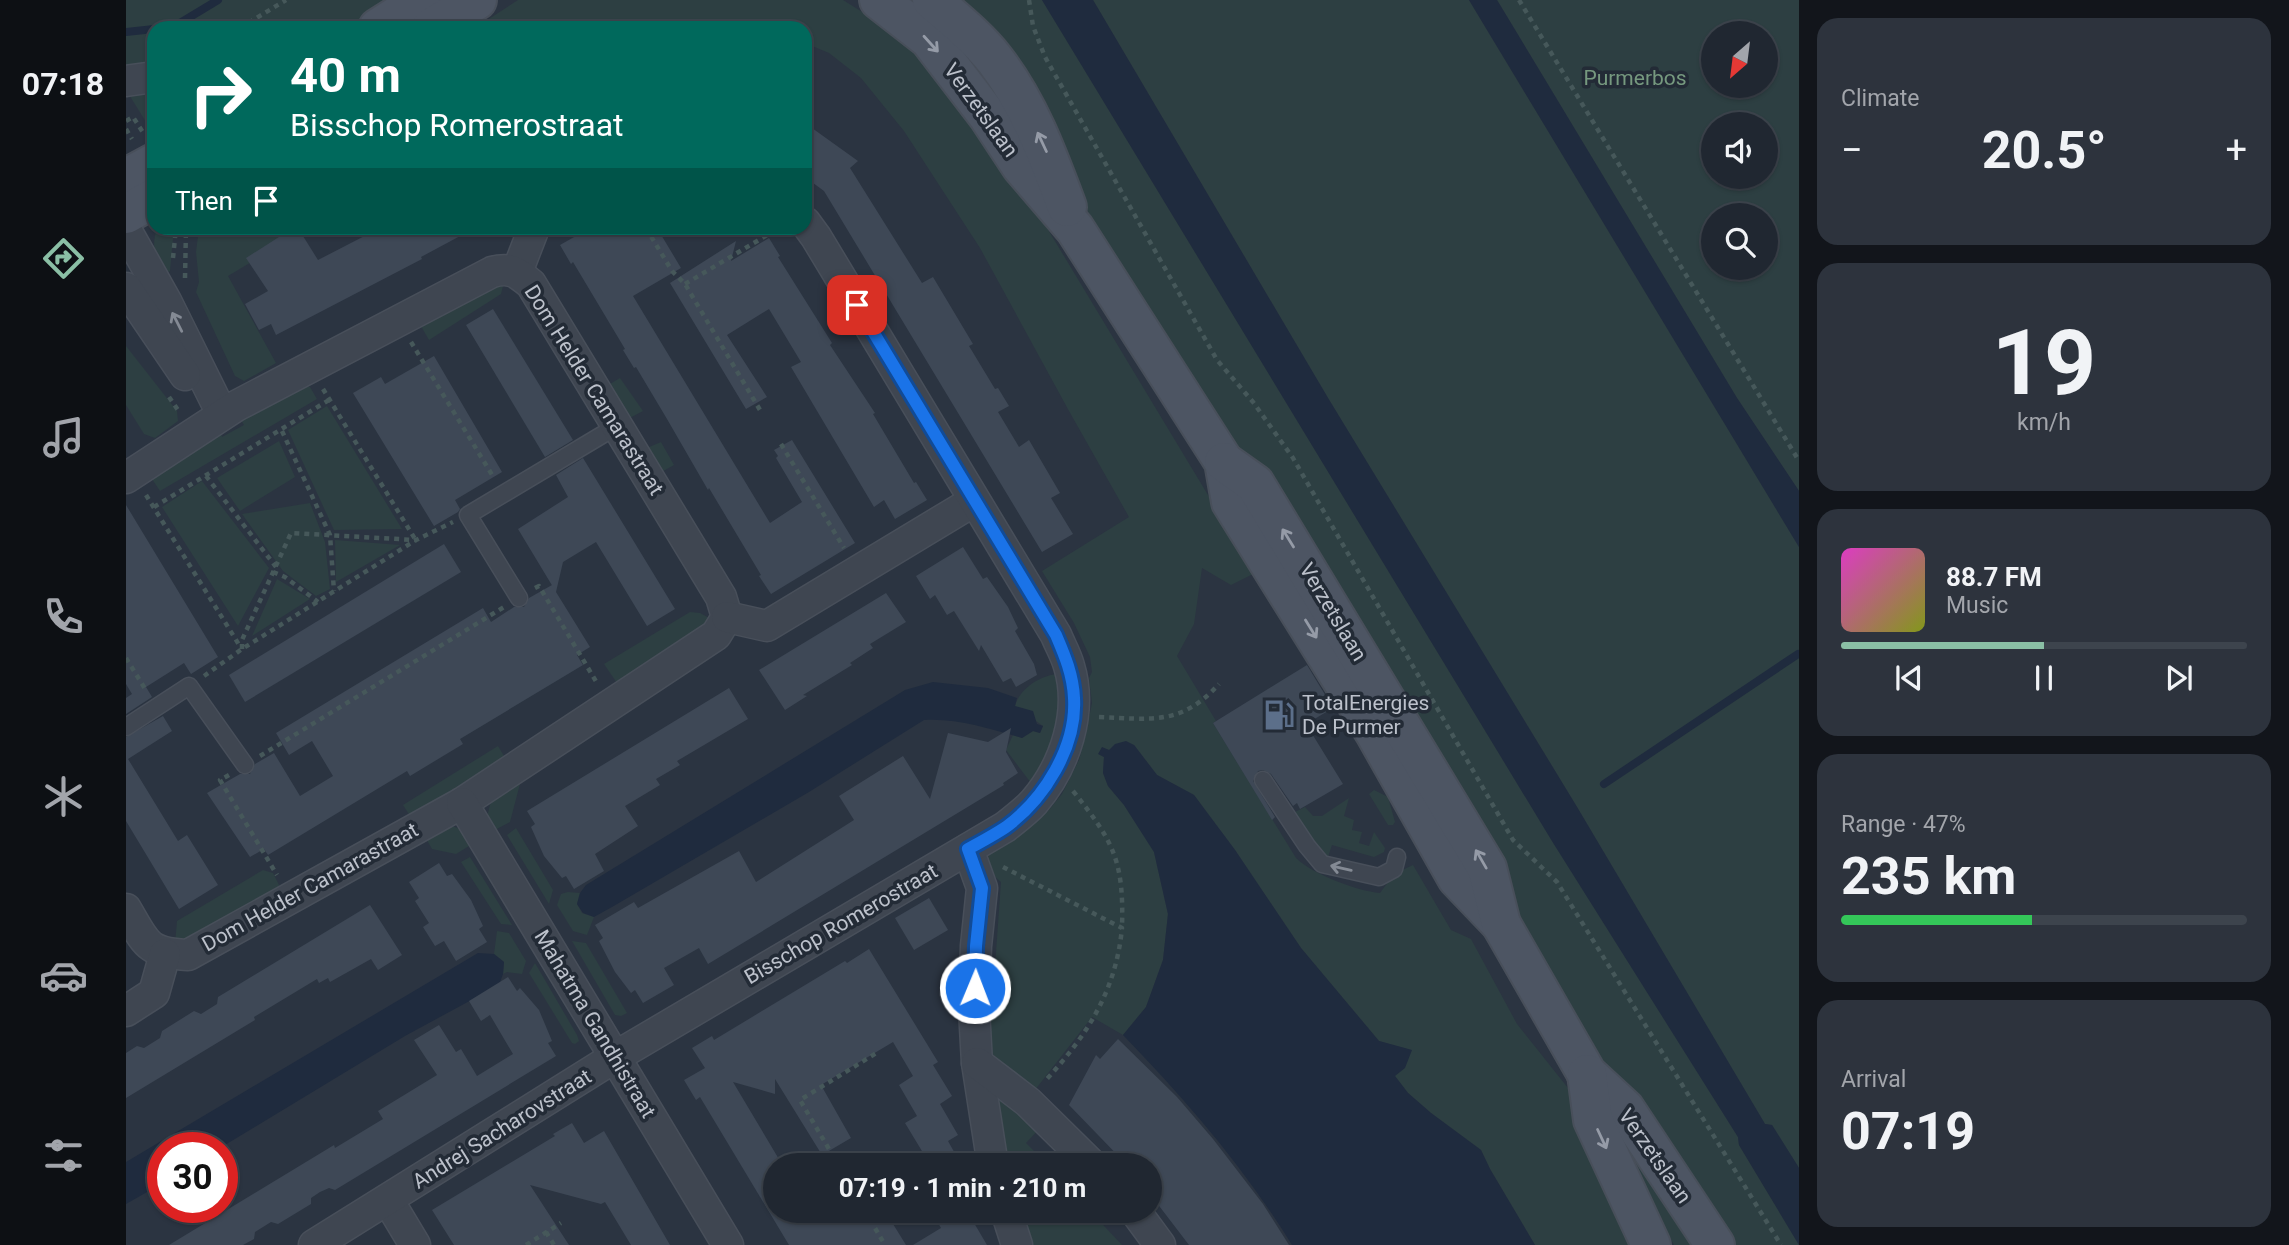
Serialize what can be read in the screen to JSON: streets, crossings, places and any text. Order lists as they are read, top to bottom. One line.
{"streets":{"main road":["Verzetslaan"],"street":["Dom Helder Camarastraat","Bisschop Romerostraat","Mahatma Gandhistraat","Andrej Sacharovstraat"]},"crossings":[["Dom Helder Camarastraat","Mahatma Gandhistraat"],["Bisschop Romerostraat","Mahatma Gandhistraat"],["Bisschop Romerostraat","Andrej Sacharovstraat"],["Mahatma Gandhistraat","Andrej Sacharovstraat"]],"parks":["Purmerbos"],"places":{"fuel station":["TotalEnergies De Purmer"]},"north":"bottom left","page":{"tabs":"07:18","tile":["Climate",["19","km/h"],["Range · 47%","235 km"],["Arrival","07:19"]],"turn":["40 m","Bisschop Romerostraat"],"heat":["−","20.5°","+"],"then":"Then","song":["88.7 FM","Music"],"limit":"30","trip":"07:19 · 1 min · 210 m"}}
